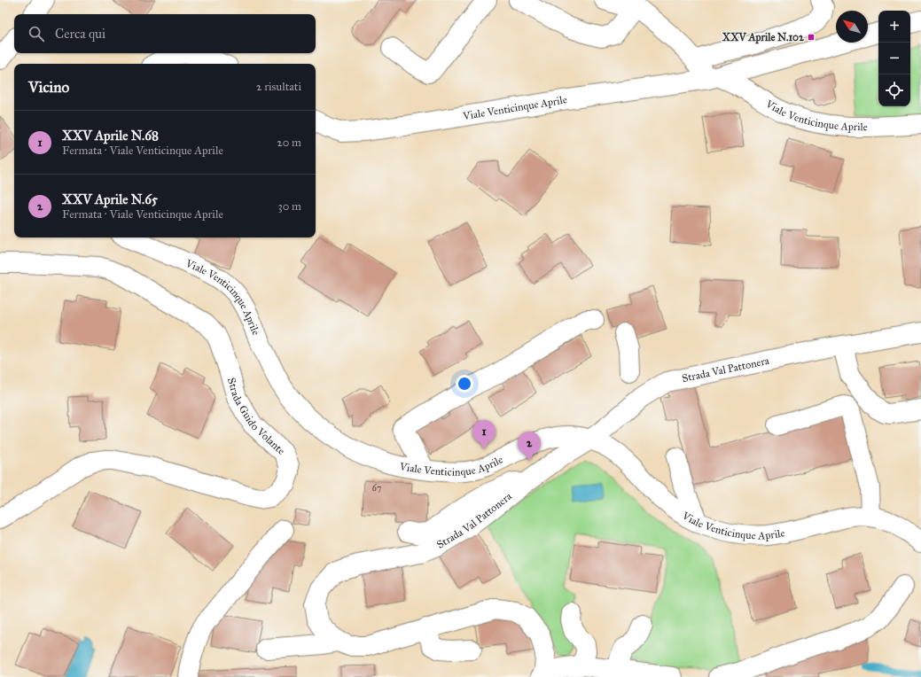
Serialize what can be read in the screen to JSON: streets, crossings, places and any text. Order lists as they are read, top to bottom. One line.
{"streets":{"street":["Viale Venticinque Aprile","Strada Val Pattonera","Strada Guido Volante"]},"crossings":[["Viale Venticinque Aprile","Strada Val Pattonera"]],"places":{"transit":["XXV Aprile N.102"]},"house_numbers":["67"],"north":"top left","page":{"map_buttons":["+","−"],"search":"Cerca qui","heading":["Vicino","2 risultati"],"list":[{"mark":"1","name":"XXV Aprile N.68","note":"Fermata · Viale Venticinque Aprile","value":"20 m"},{"mark":"2","name":"XXV Aprile N.65","note":"Fermata · Viale Venticinque Aprile","value":"30 m"}],"pins":["1","2"]}}
